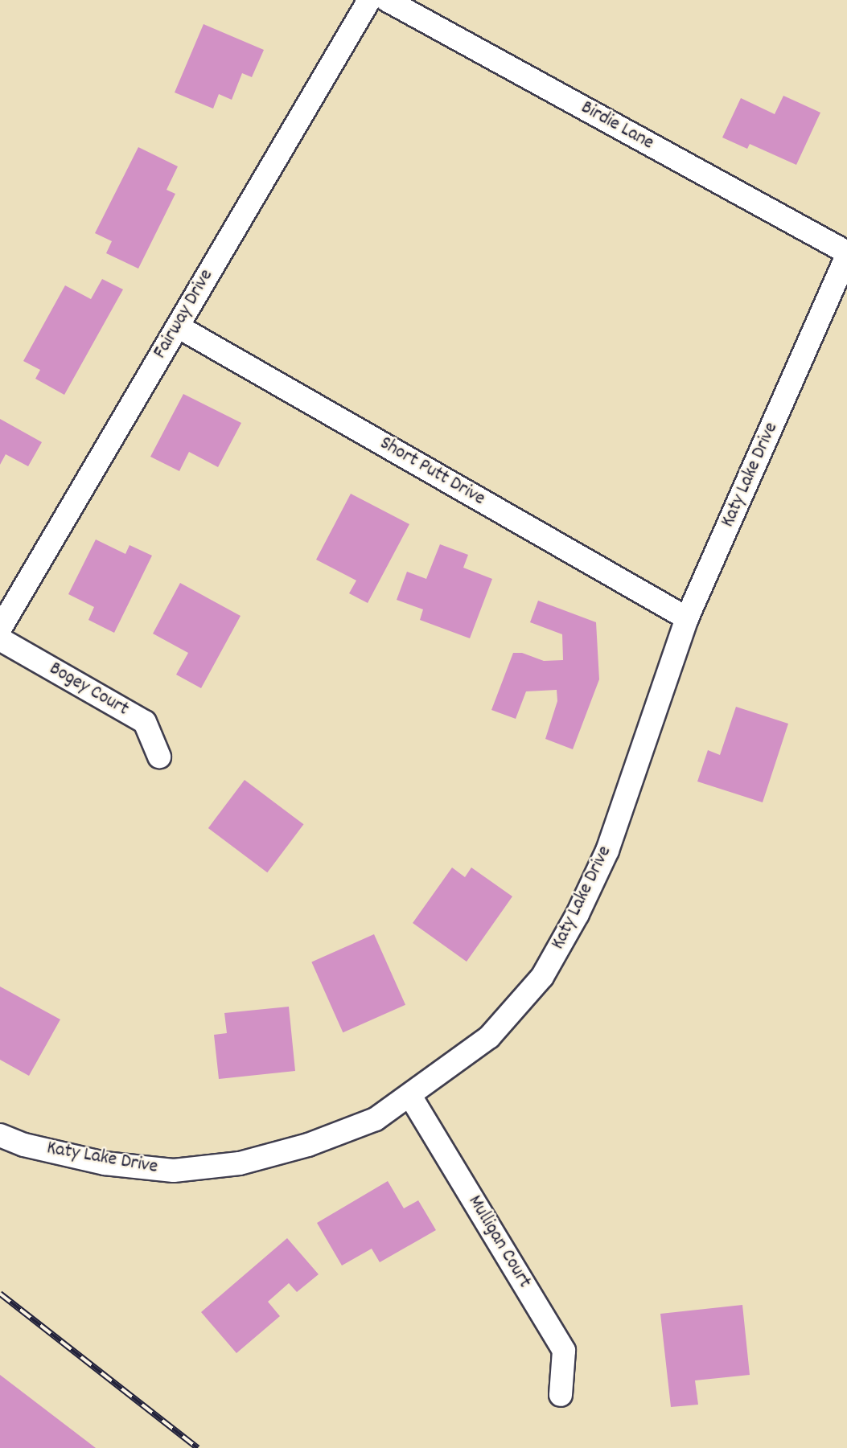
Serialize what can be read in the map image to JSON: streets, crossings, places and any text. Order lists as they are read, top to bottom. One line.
{"streets":{"street":["Birdie Lane","Fairway Drive","Short Putt Drive","Katy Lake Drive","Bogey Court","Mulligan Court"]},"crossings":[["Birdie Lane","Katy Lake Drive"],["Fairway Drive","Short Putt Drive"],["Short Putt Drive","Katy Lake Drive"],["Katy Lake Drive","Mulligan Court"]]}
